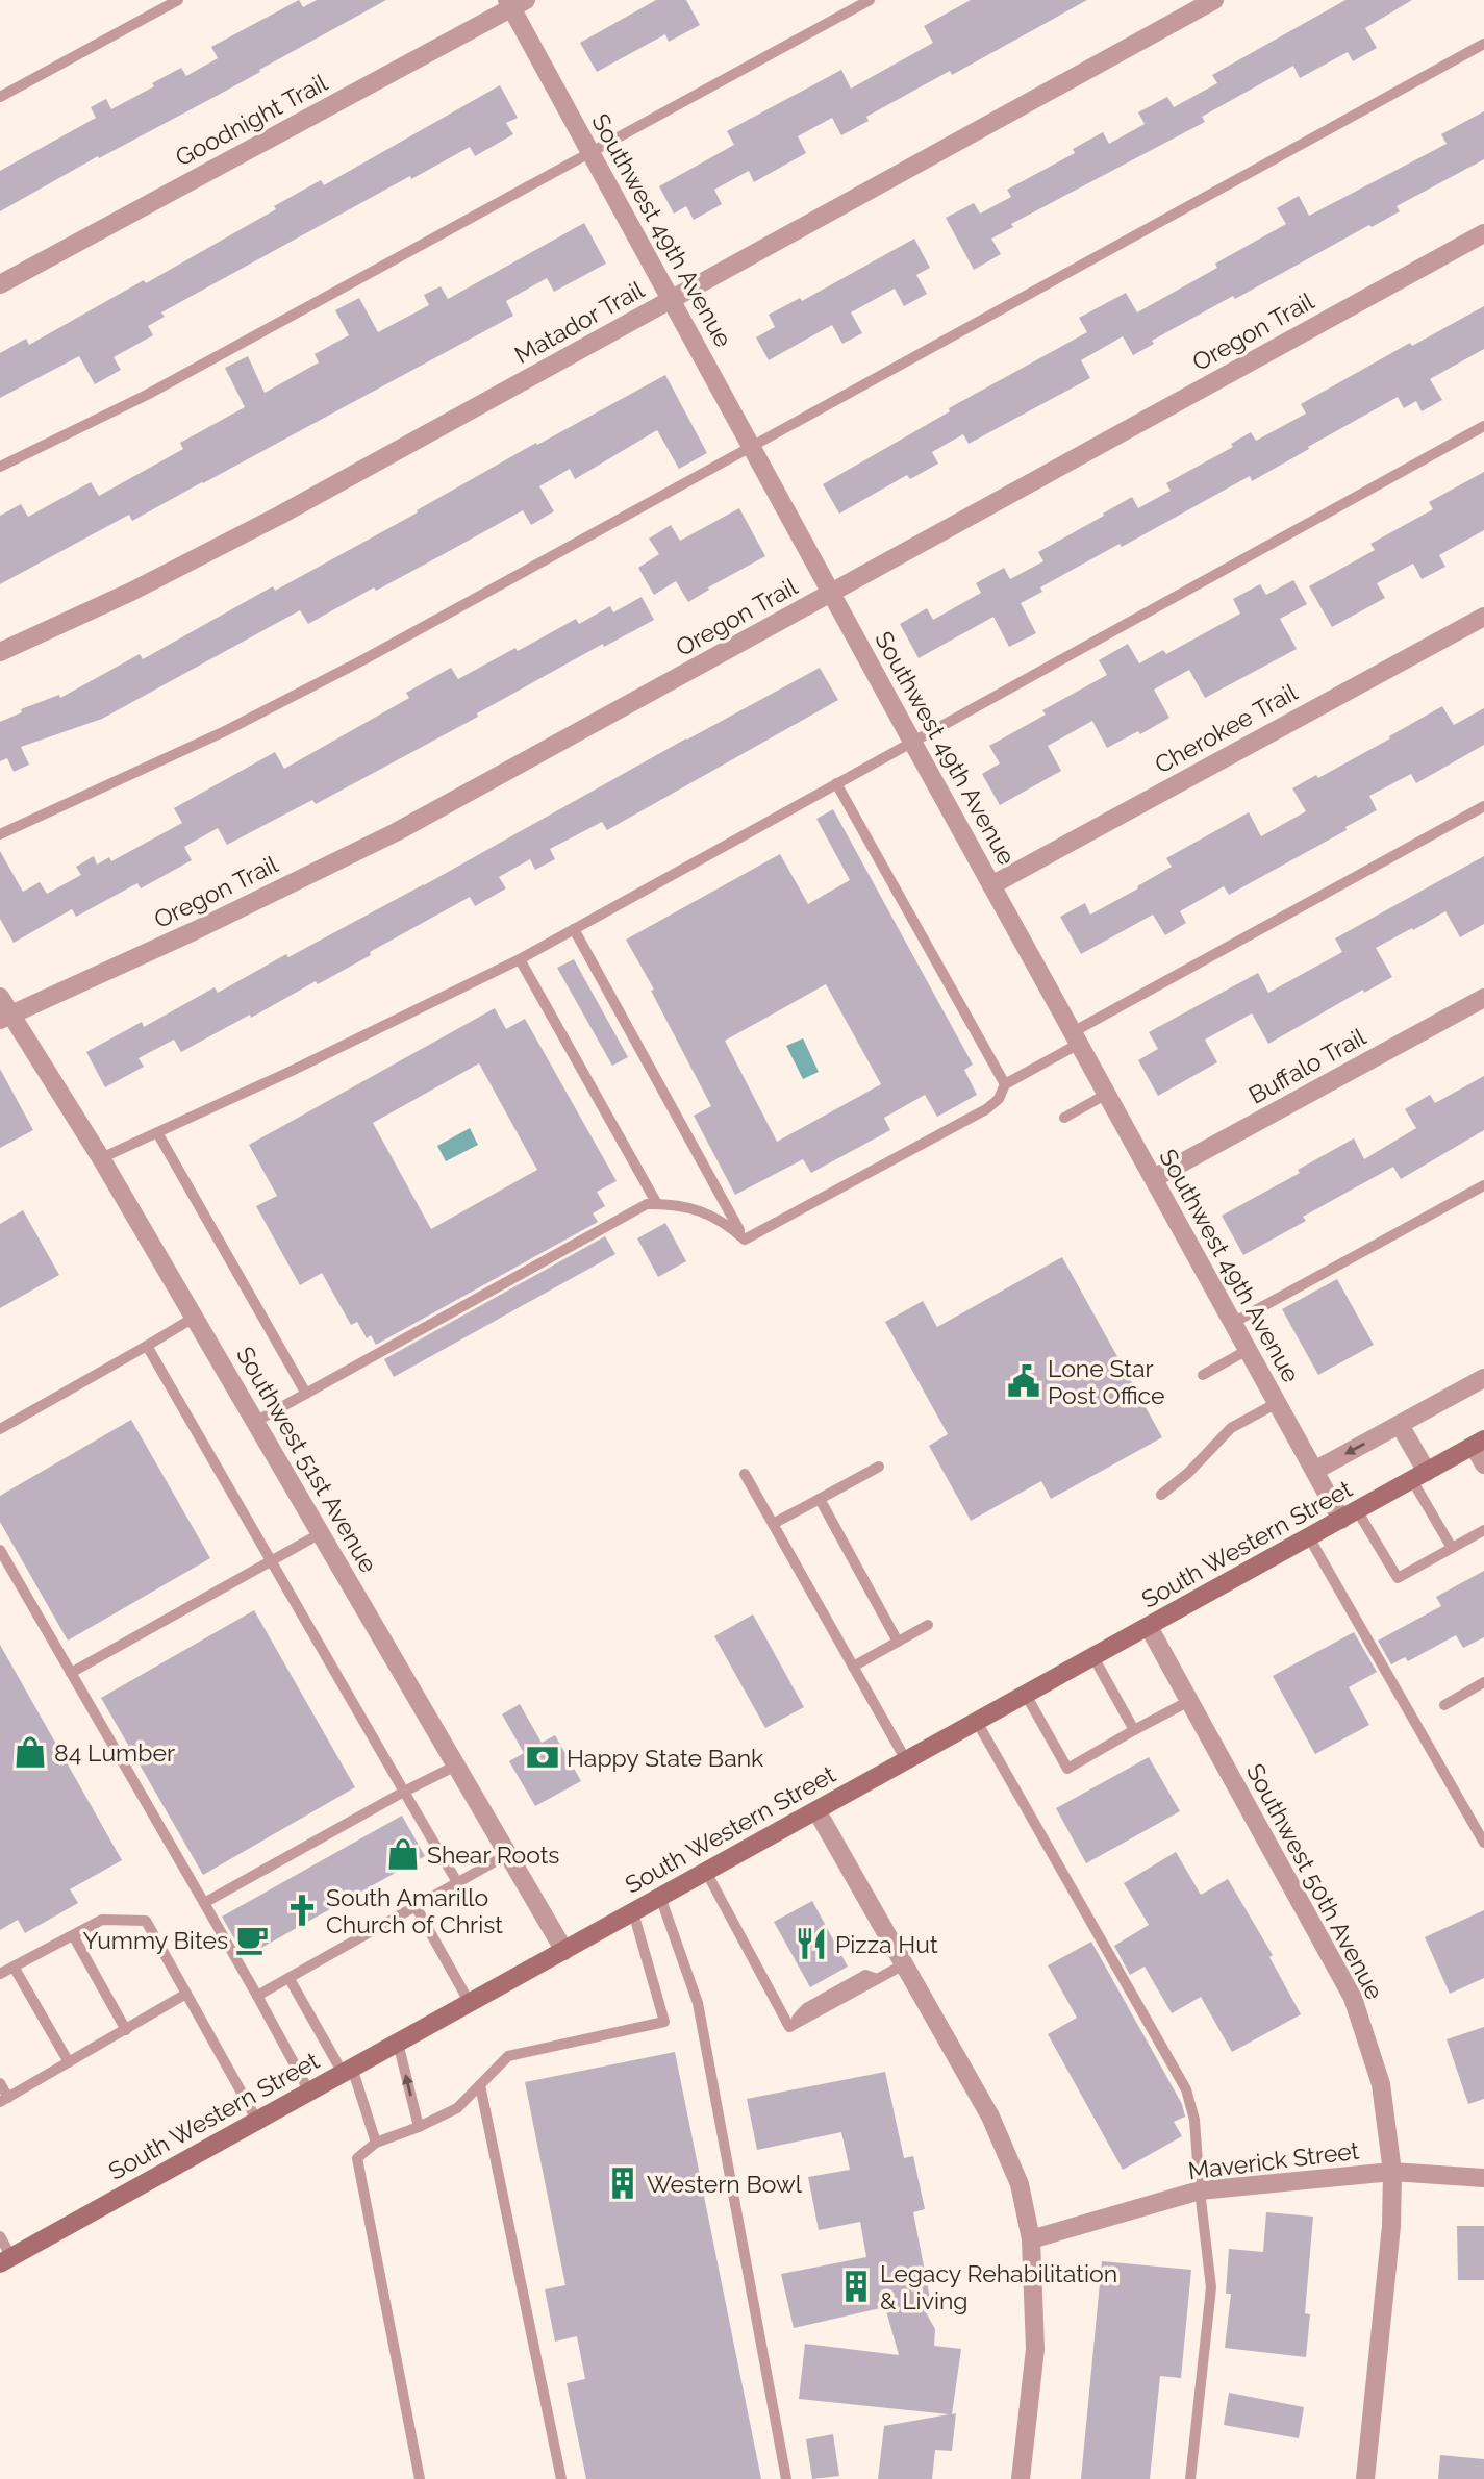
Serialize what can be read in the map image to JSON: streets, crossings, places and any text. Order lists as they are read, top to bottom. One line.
{"streets":{"main road":["South Western Street"],"street":["Goodnight Trail","Southwest 49th Avenue","Matador Trail","Oregon Trail","Cherokee Trail","Buffalo Trail","Southwest 51st Avenue","Southwest 50th Avenue","Maverick Street"]},"crossings":[["Goodnight Trail","Southwest 49th Avenue"],["Southwest 49th Avenue","Matador Trail"],["Southwest 49th Avenue","Oregon Trail"],["Southwest 49th Avenue","Cherokee Trail"],["Southwest 49th Avenue","Buffalo Trail"],["Southwest 49th Avenue","South Western Street"],["Oregon Trail","Southwest 51st Avenue"],["Southwest 51st Avenue","South Western Street"],["South Western Street","Southwest 50th Avenue"],["Southwest 50th Avenue","Maverick Street"]],"places":{"public building":["Lone Star Post Office"],"shop":["84 Lumber","Shear Roots"],"bank":["Happy State Bank"],"church":["South Amarillo Church of Christ"],"cafe":["Yummy Bites"],"restaurant":["Pizza Hut"],"building":["Western Bowl","Legacy Rehabilitation & Living"]}}
